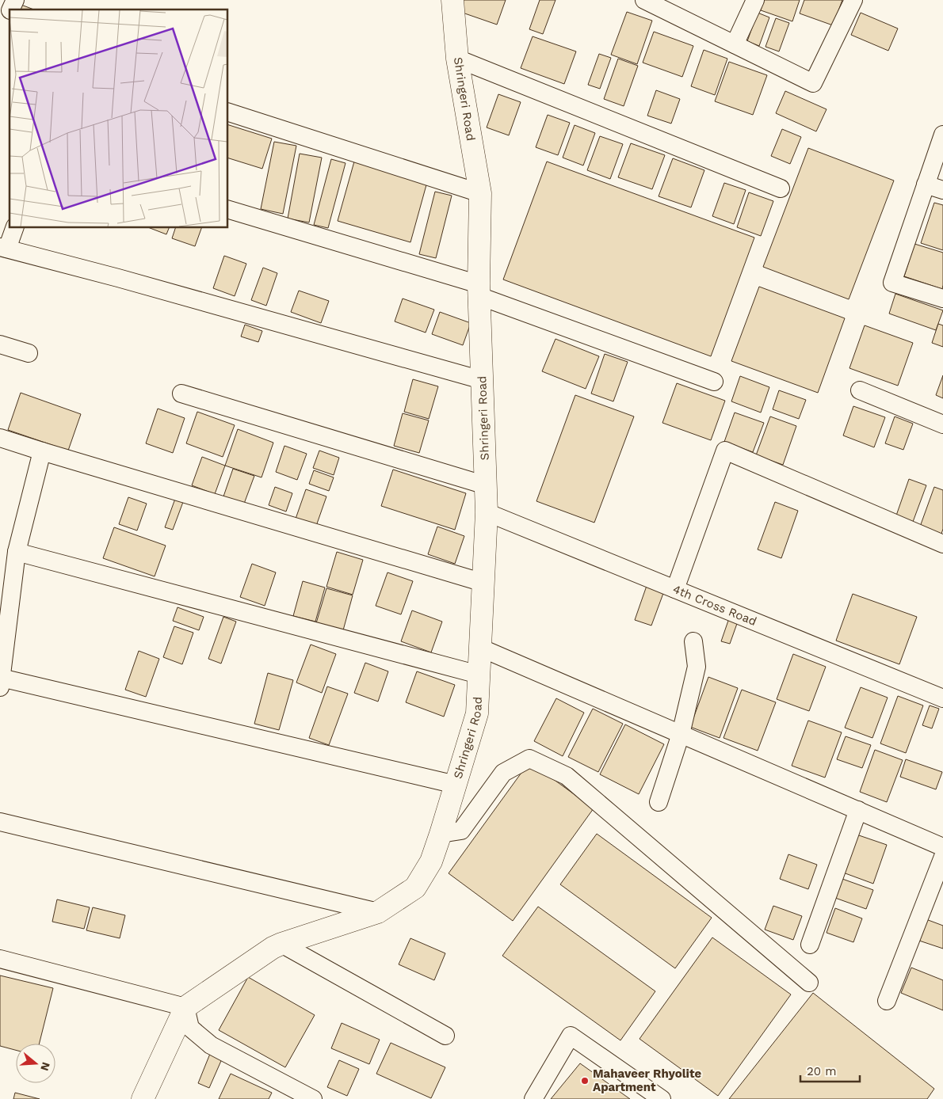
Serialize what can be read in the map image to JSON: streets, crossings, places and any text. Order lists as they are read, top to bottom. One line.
{"streets":{"street":["Shringeri Road","4th Cross Road"]},"crossings":[["Shringeri Road","4th Cross Road"]],"places":["Mahaveer Rhyolite Apartment"],"scale_bar":"20 m","north":"right"}
